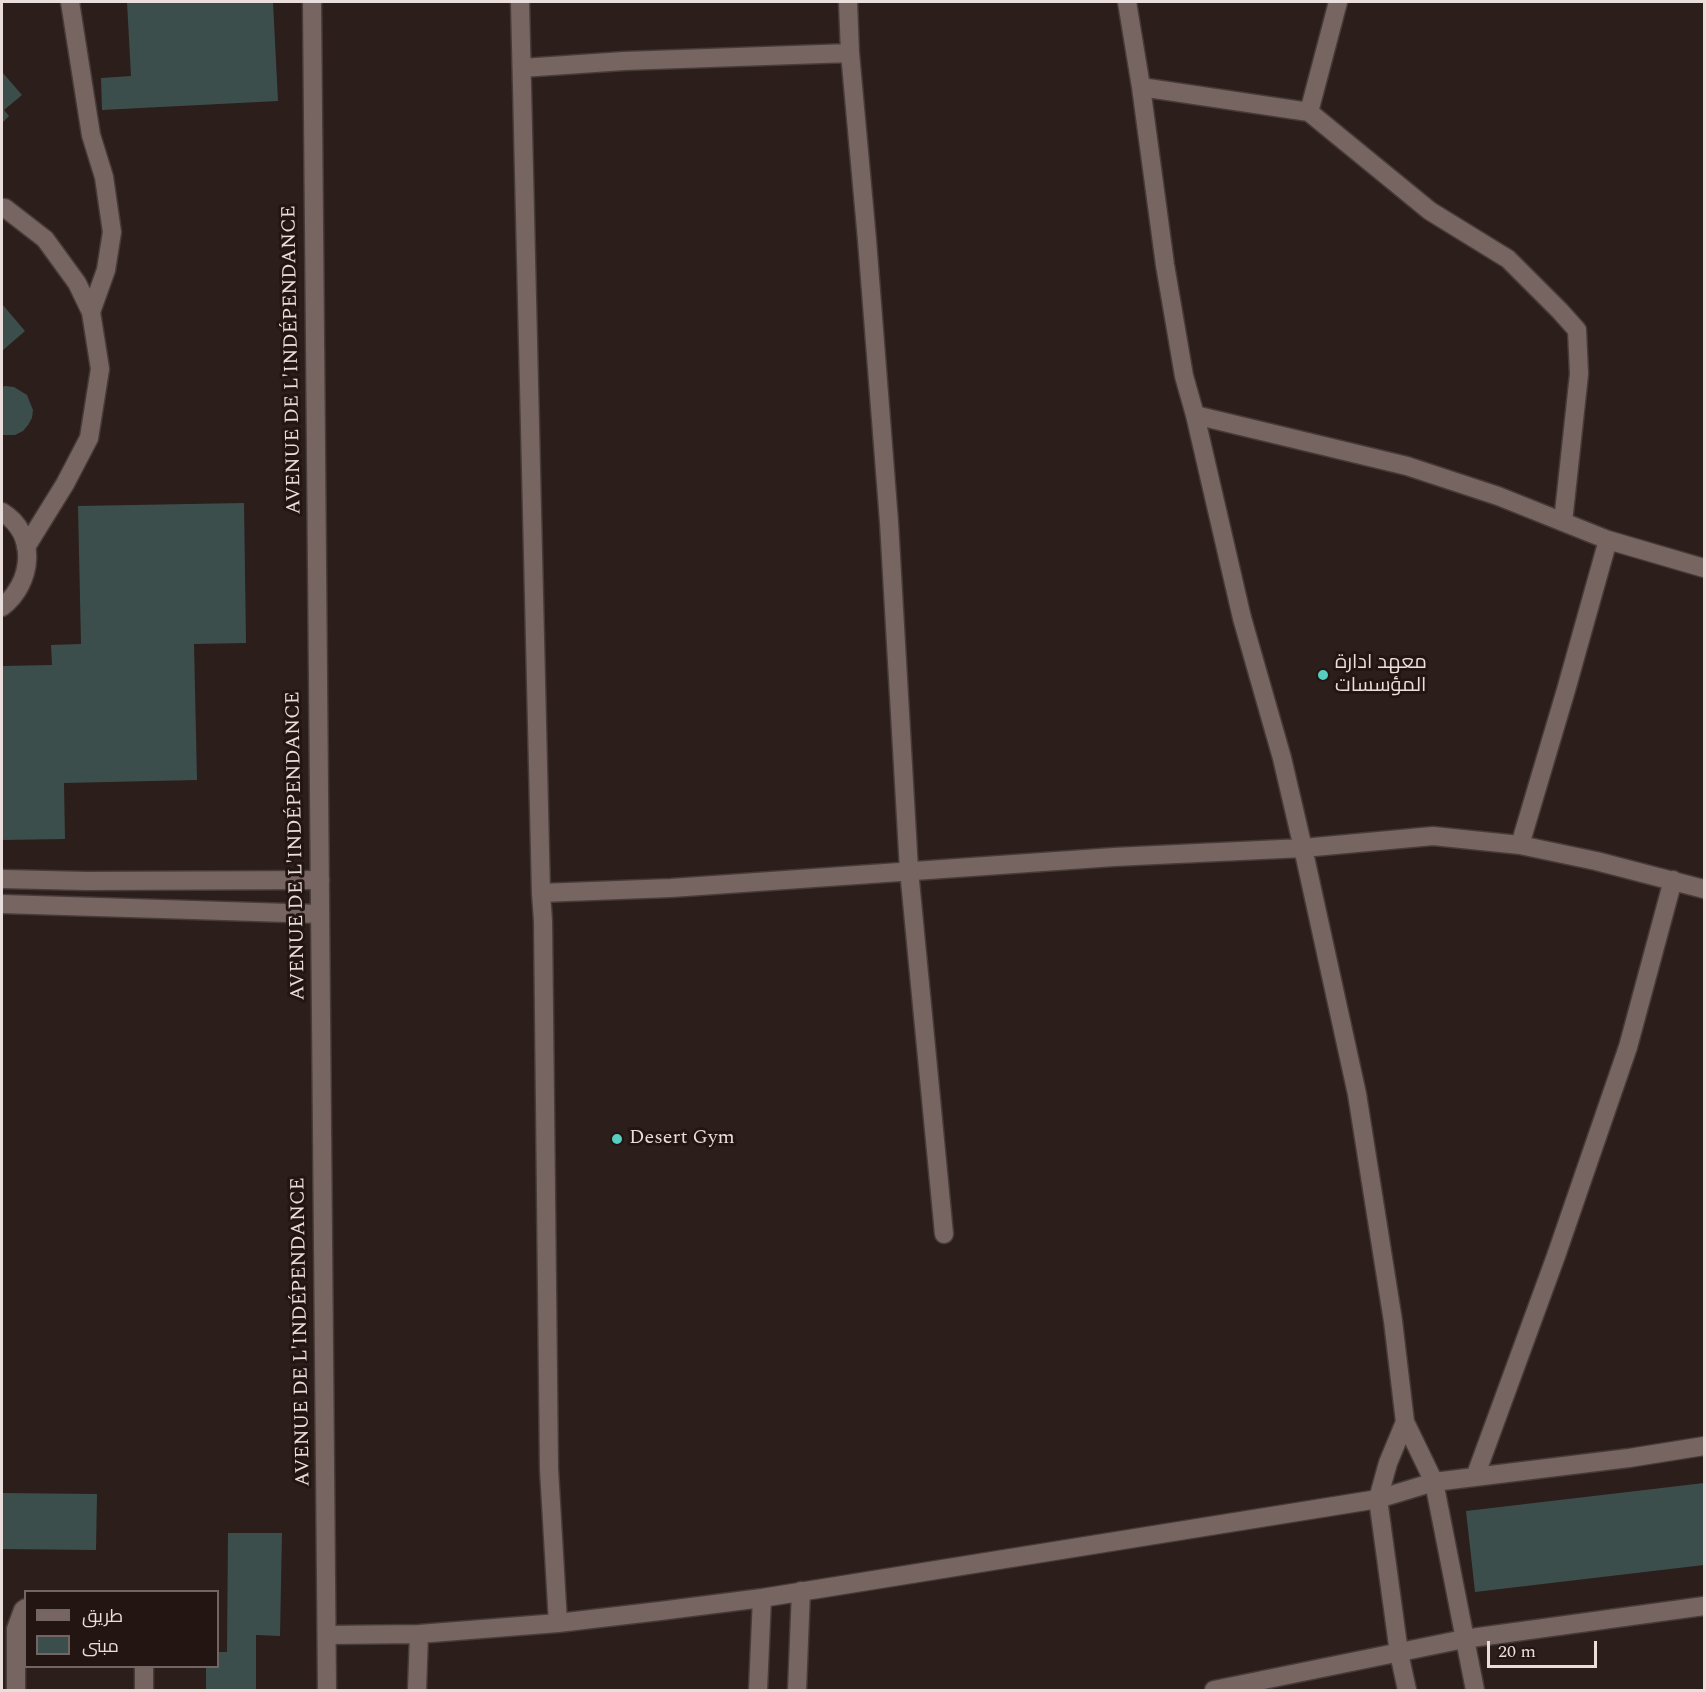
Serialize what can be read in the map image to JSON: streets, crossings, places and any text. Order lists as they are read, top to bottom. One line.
{"streets":{"street":["AVENUE DE L'INDÉPENDANCE"]},"places":["معهد ادارة المؤسسات","Desert Gym"],"legend":["طريق","مبنى"],"scale_bar":"20 m"}
